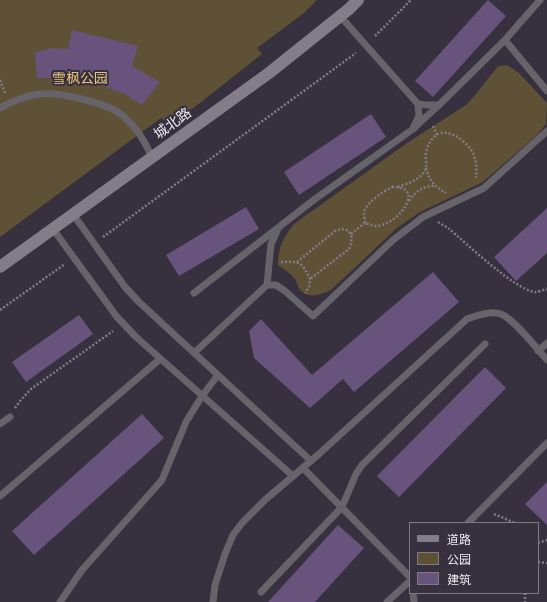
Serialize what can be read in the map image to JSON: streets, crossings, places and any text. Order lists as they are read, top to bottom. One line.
{"streets":{"street":["城北路"]},"parks":["雪枫公园"],"legend":["道路","公园","建筑"]}
